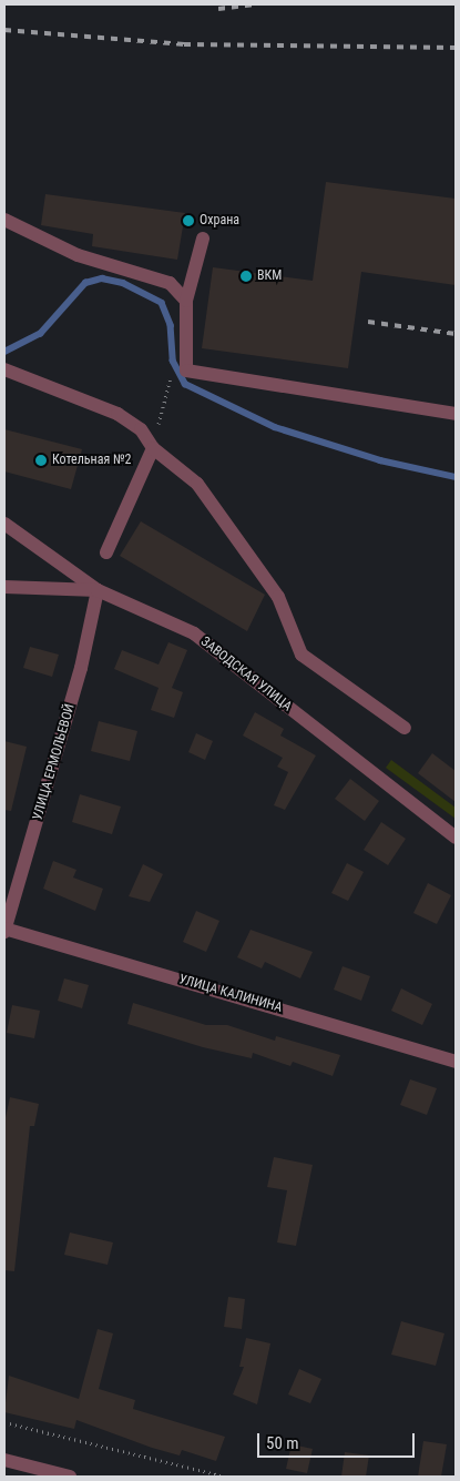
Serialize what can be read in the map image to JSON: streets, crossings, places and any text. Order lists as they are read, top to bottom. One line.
{"streets":{"street":["ЗАВОДСКАЯ УЛИЦА","УЛИЦА ЕРМОЛЬЕВОЙ","УЛИЦА КАЛИНИНА"]},"crossings":[["ЗАВОДСКАЯ УЛИЦА","УЛИЦА ЕРМОЛЬЕВОЙ"],["УЛИЦА ЕРМОЛЬЕВОЙ","УЛИЦА КАЛИНИНА"]],"places":["Охрана","ВКМ","Котельная №2"],"scale_bar":"50 m"}
